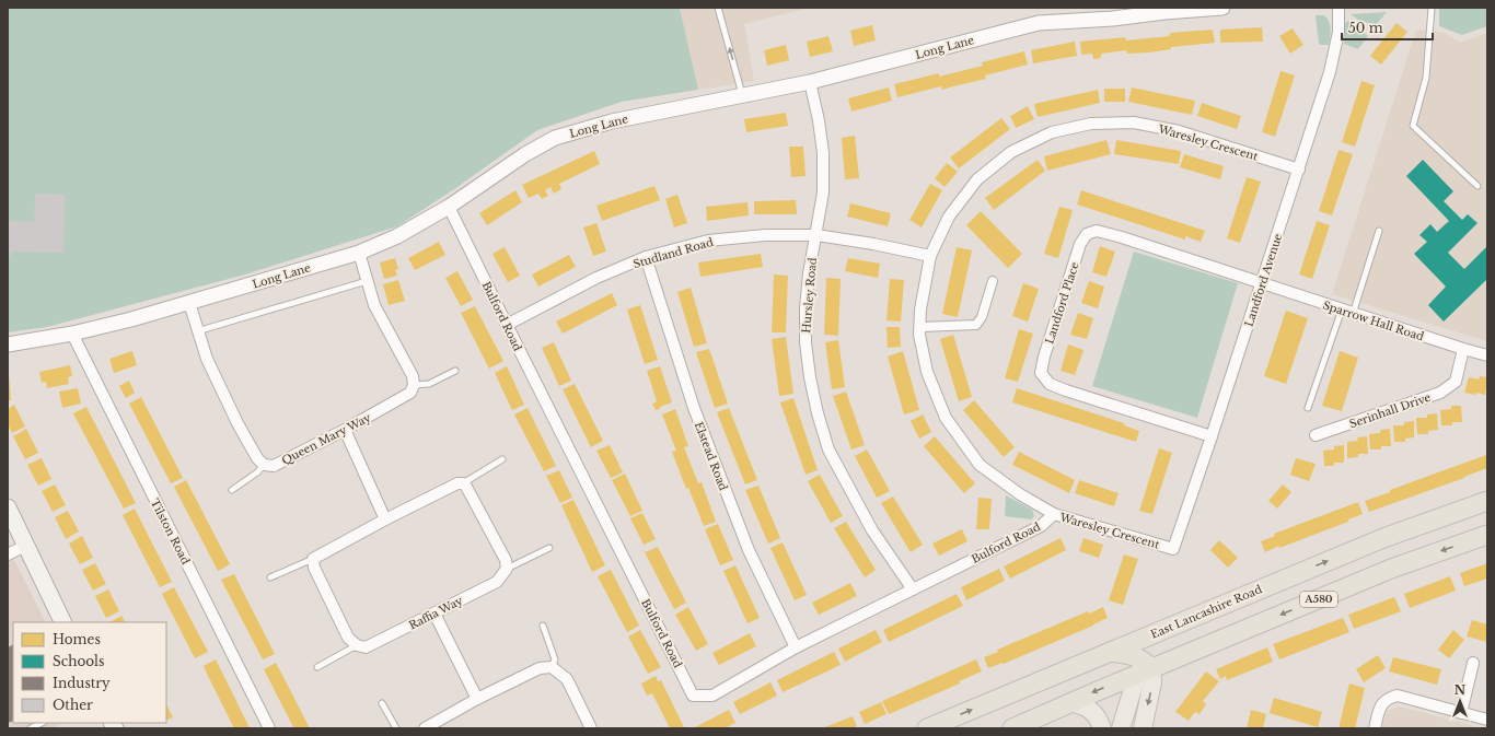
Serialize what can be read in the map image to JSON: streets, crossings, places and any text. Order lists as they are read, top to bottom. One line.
{"streets":{"highway":["A580","East Lancashire Road"],"street":["Long Lane","Waresley Crescent","Studland Road","Landford Avenue","Hursley Road","Landford Place","Bulford Road","Sparrow Hall Road","Serinhall Drive","Queen Mary Way","Elstead Road","Tilston Road","Raffia Way"]},"crossings":[["Long Lane","Hursley Road"],["Long Lane","Bulford Road"],["Long Lane","Tilston Road"],["Waresley Crescent","Studland Road"],["Waresley Crescent","Landford Avenue"],["Waresley Crescent","Bulford Road"],["Studland Road","Hursley Road"],["Studland Road","Bulford Road"],["Studland Road","Elstead Road"],["Landford Avenue","Landford Place"],["Landford Avenue","Sparrow Hall Road"],["Hursley Road","Bulford Road"],["Landford Place","Sparrow Hall Road"],["Bulford Road","Elstead Road"],["Sparrow Hall Road","Serinhall Drive"]],"legend":["Homes","Schools","Industry","Other"],"scale_bar":"50 m","north":"top"}
